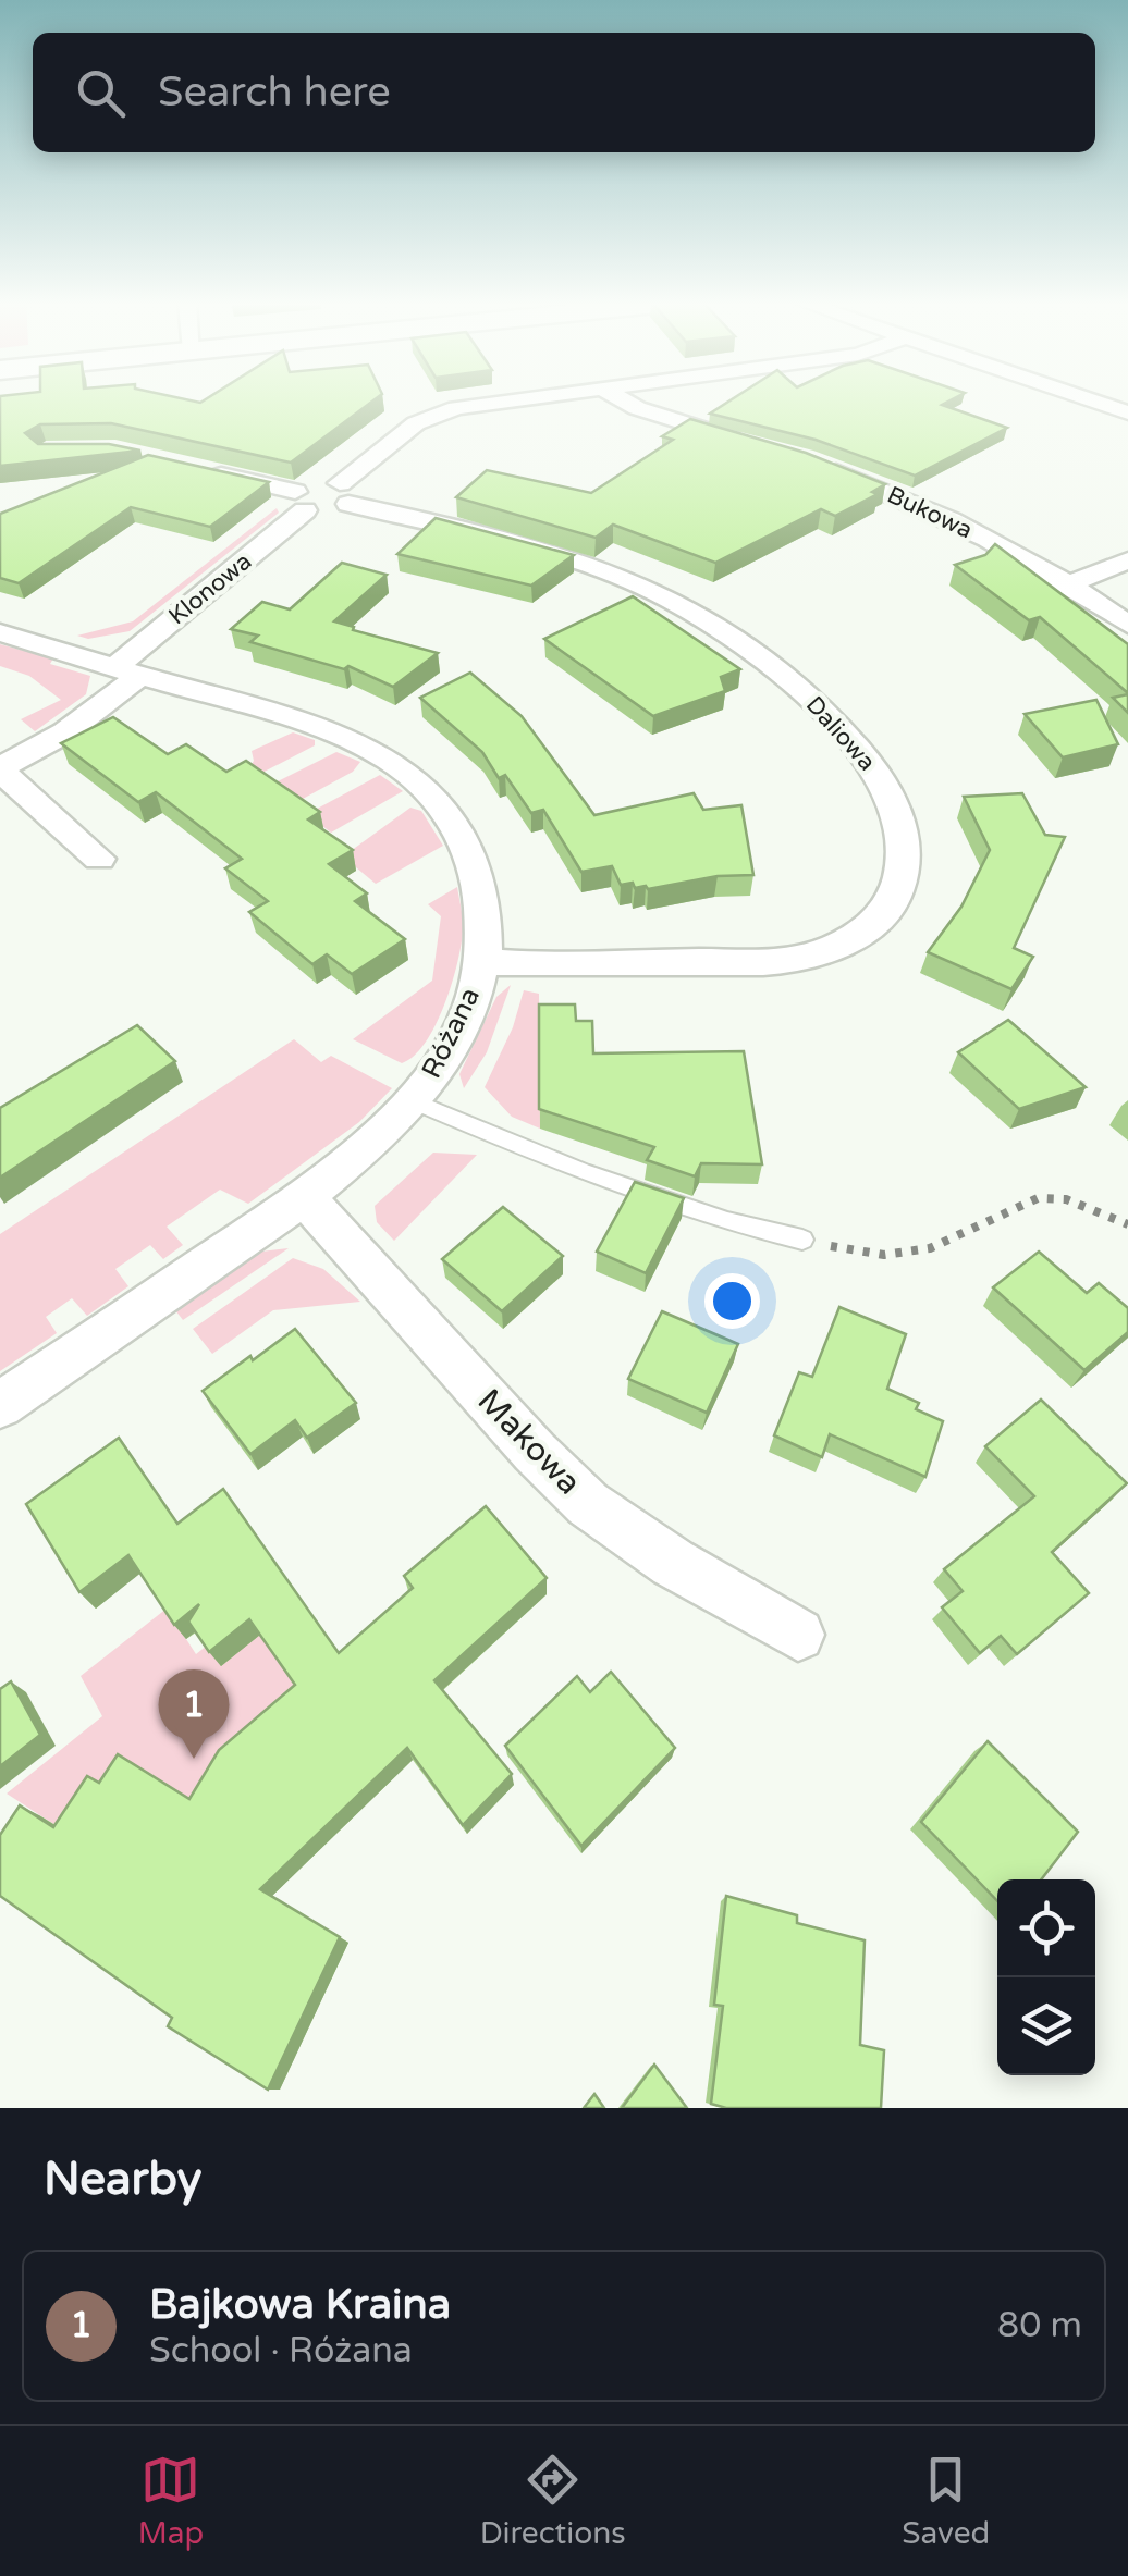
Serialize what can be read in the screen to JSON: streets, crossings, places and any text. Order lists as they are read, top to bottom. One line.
{"streets":{"street":["Bukowa","Klonowa","Daliowa","Różana","Makowa"]},"crossings":[["Klonowa","Różana"],["Daliowa","Różana"],["Różana","Makowa"]],"page":{"search":"Search here","pins":"1","heading":"Nearby","list":[{"mark":"1","name":"Bajkowa Kraina","note":"School · Różana","value":"80 m"}],"nav":["Map","Directions","Saved"]}}
